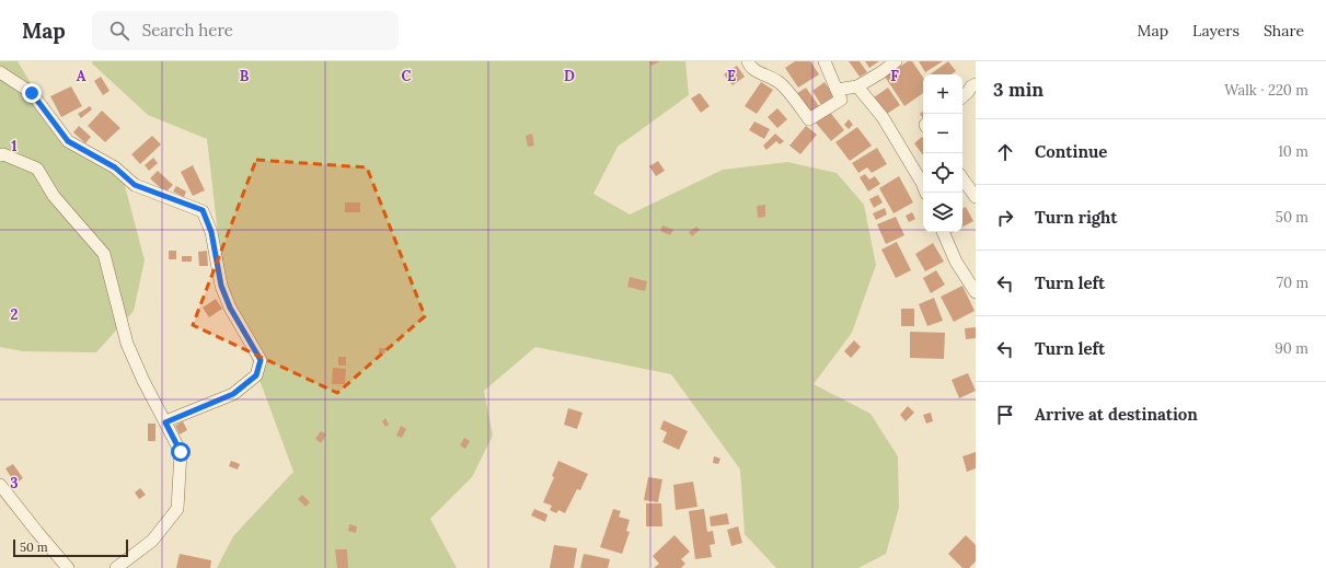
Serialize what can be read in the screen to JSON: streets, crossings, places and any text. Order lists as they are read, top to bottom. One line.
{"scale_bar":"50 m","page":{"header":"Map","search":"Search here","nav":["Map","Layers","Share"],"heading":["3 min","Walk · 220 m"],"map_buttons":["+","−"],"list":[["Continue","10 m"],["Turn right","50 m"],["Turn left","70 m"],["Turn left","90 m"],"Arrive at destination"],"scale":"50 m"},"grid":{"columns":["A","B","C","D","E","F"],"rows":["1","2","3"]}}
